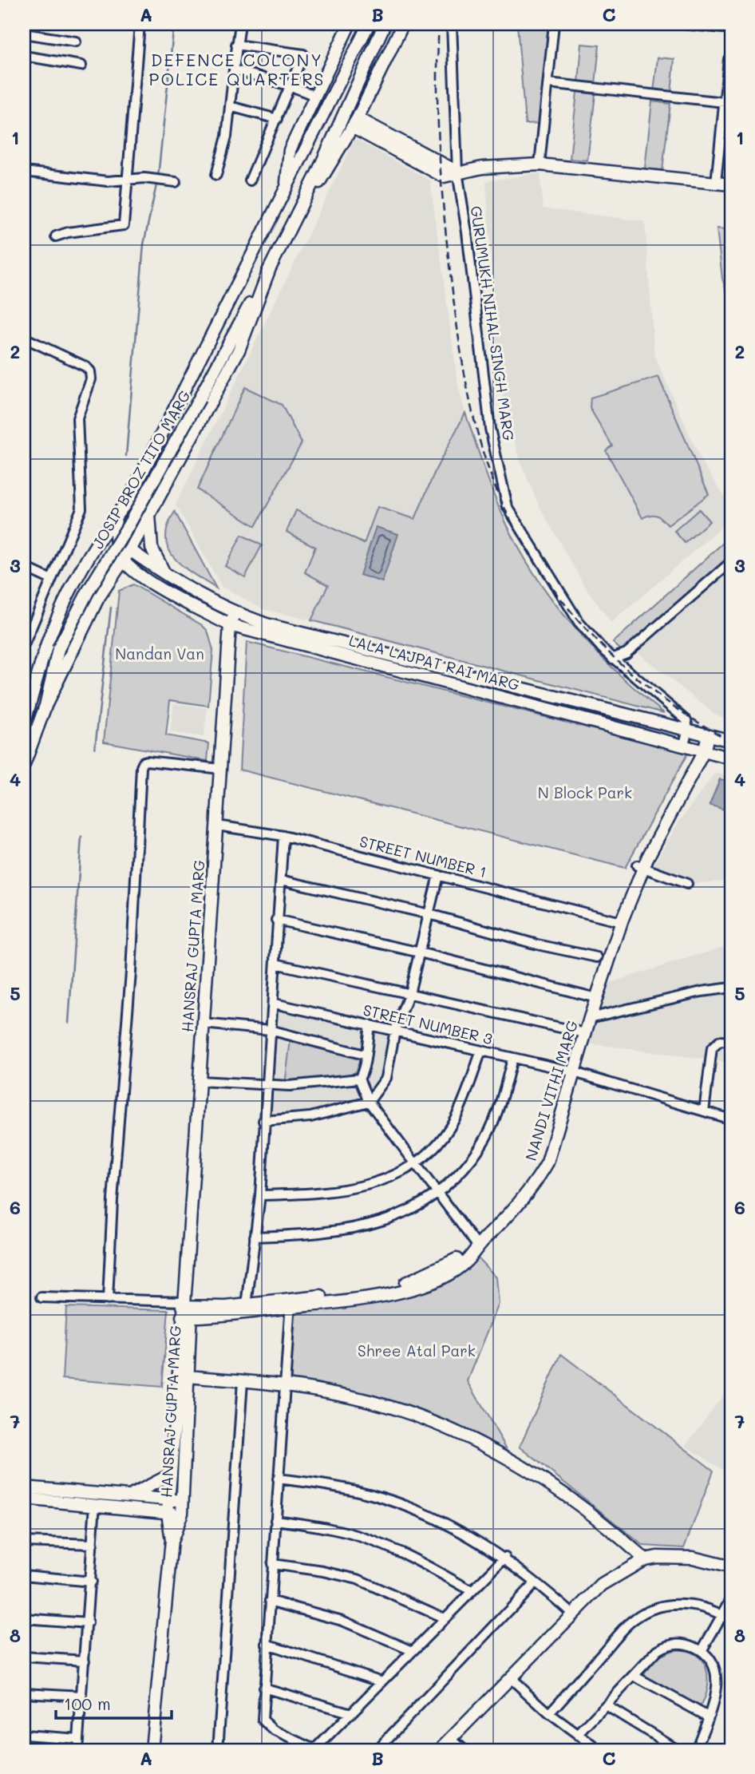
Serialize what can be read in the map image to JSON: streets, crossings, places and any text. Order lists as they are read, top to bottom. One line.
{"streets":{"street":["GURUMUKH NIHAL SINGH MARG","JOSIP BROZ TITO MARG","LALA LAJPAT RAI MARG","STREET NUMBER 1","HANSRAJ GUPTA MARG","STREET NUMBER 3","NANDI VITHI MARG"]},"crossings":[["GURUMUKH NIHAL SINGH MARG","LALA LAJPAT RAI MARG"],["LALA LAJPAT RAI MARG","HANSRAJ GUPTA MARG"],["LALA LAJPAT RAI MARG","NANDI VITHI MARG"],["STREET NUMBER 1","HANSRAJ GUPTA MARG"],["STREET NUMBER 1","NANDI VITHI MARG"],["HANSRAJ GUPTA MARG","NANDI VITHI MARG"],["STREET NUMBER 3","NANDI VITHI MARG"]],"districts":["DEFENCE COLONY POLICE QUARTERS"],"parks":["Nandan Van","N Block Park","Shree Atal Park"],"scale_bar":"100 m","grid":{"columns":["A","B","C"],"rows":["1","2","3","4","5","6","7","8"]}}
